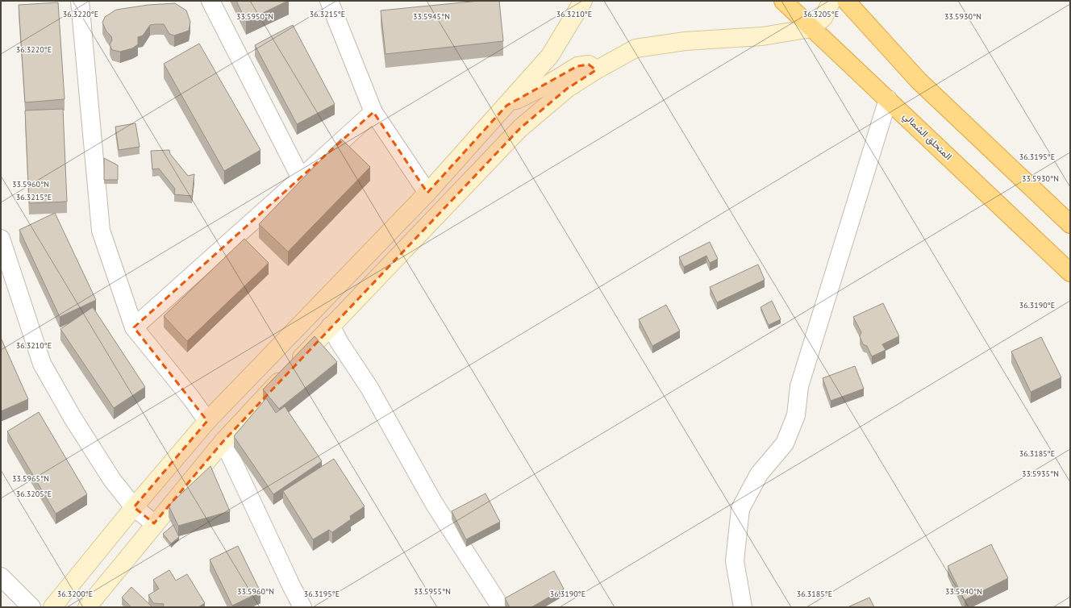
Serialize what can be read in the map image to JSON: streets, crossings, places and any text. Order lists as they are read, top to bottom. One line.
{"streets":{"highway":["المتحلق الشمالي"]},"coordinates":["36.3220°E","36.3215°E","36.3210°E","36.3205°E","33.5950°N","33.5945°N","33.5930°N","36.3195°E","33.5960°N","36.3190°E","36.3185°E","33.5935°N","33.5965°N","33.5955°N","33.5940°N","36.3200°E"]}
